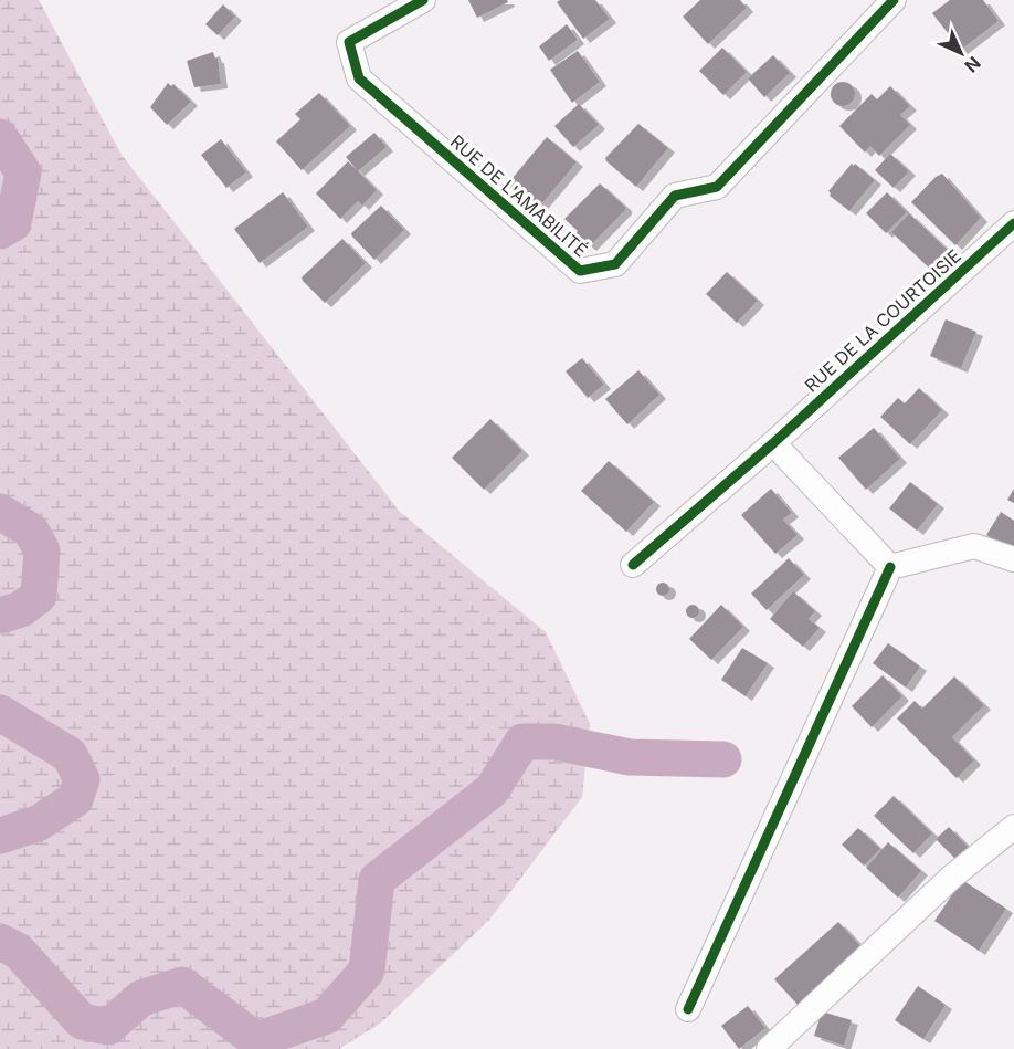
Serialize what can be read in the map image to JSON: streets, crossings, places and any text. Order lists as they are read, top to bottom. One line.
{"streets":{"street":["RUE DE L'AMABILITÉ","RUE DE LA COURTOISIE"]},"north":"bottom right"}
